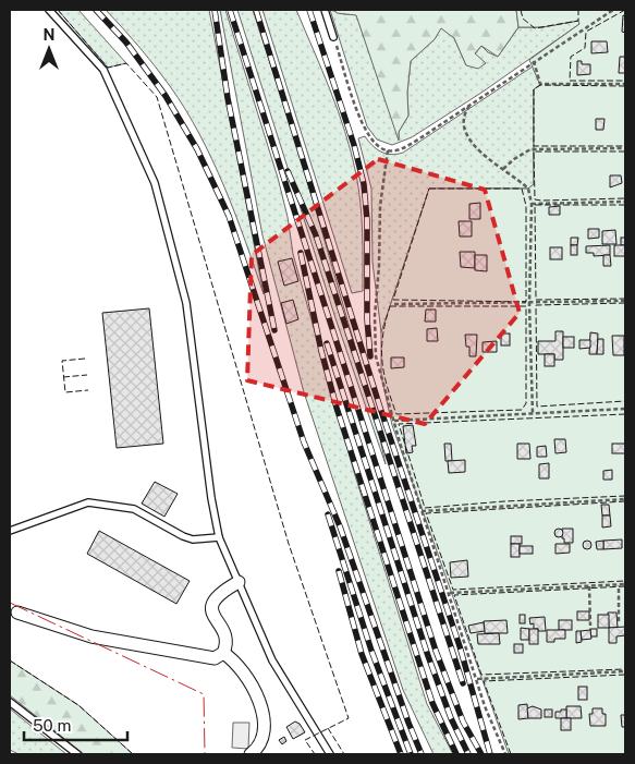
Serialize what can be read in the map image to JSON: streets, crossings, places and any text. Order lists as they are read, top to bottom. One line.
{"scale_bar":"50 m","north":"top"}
